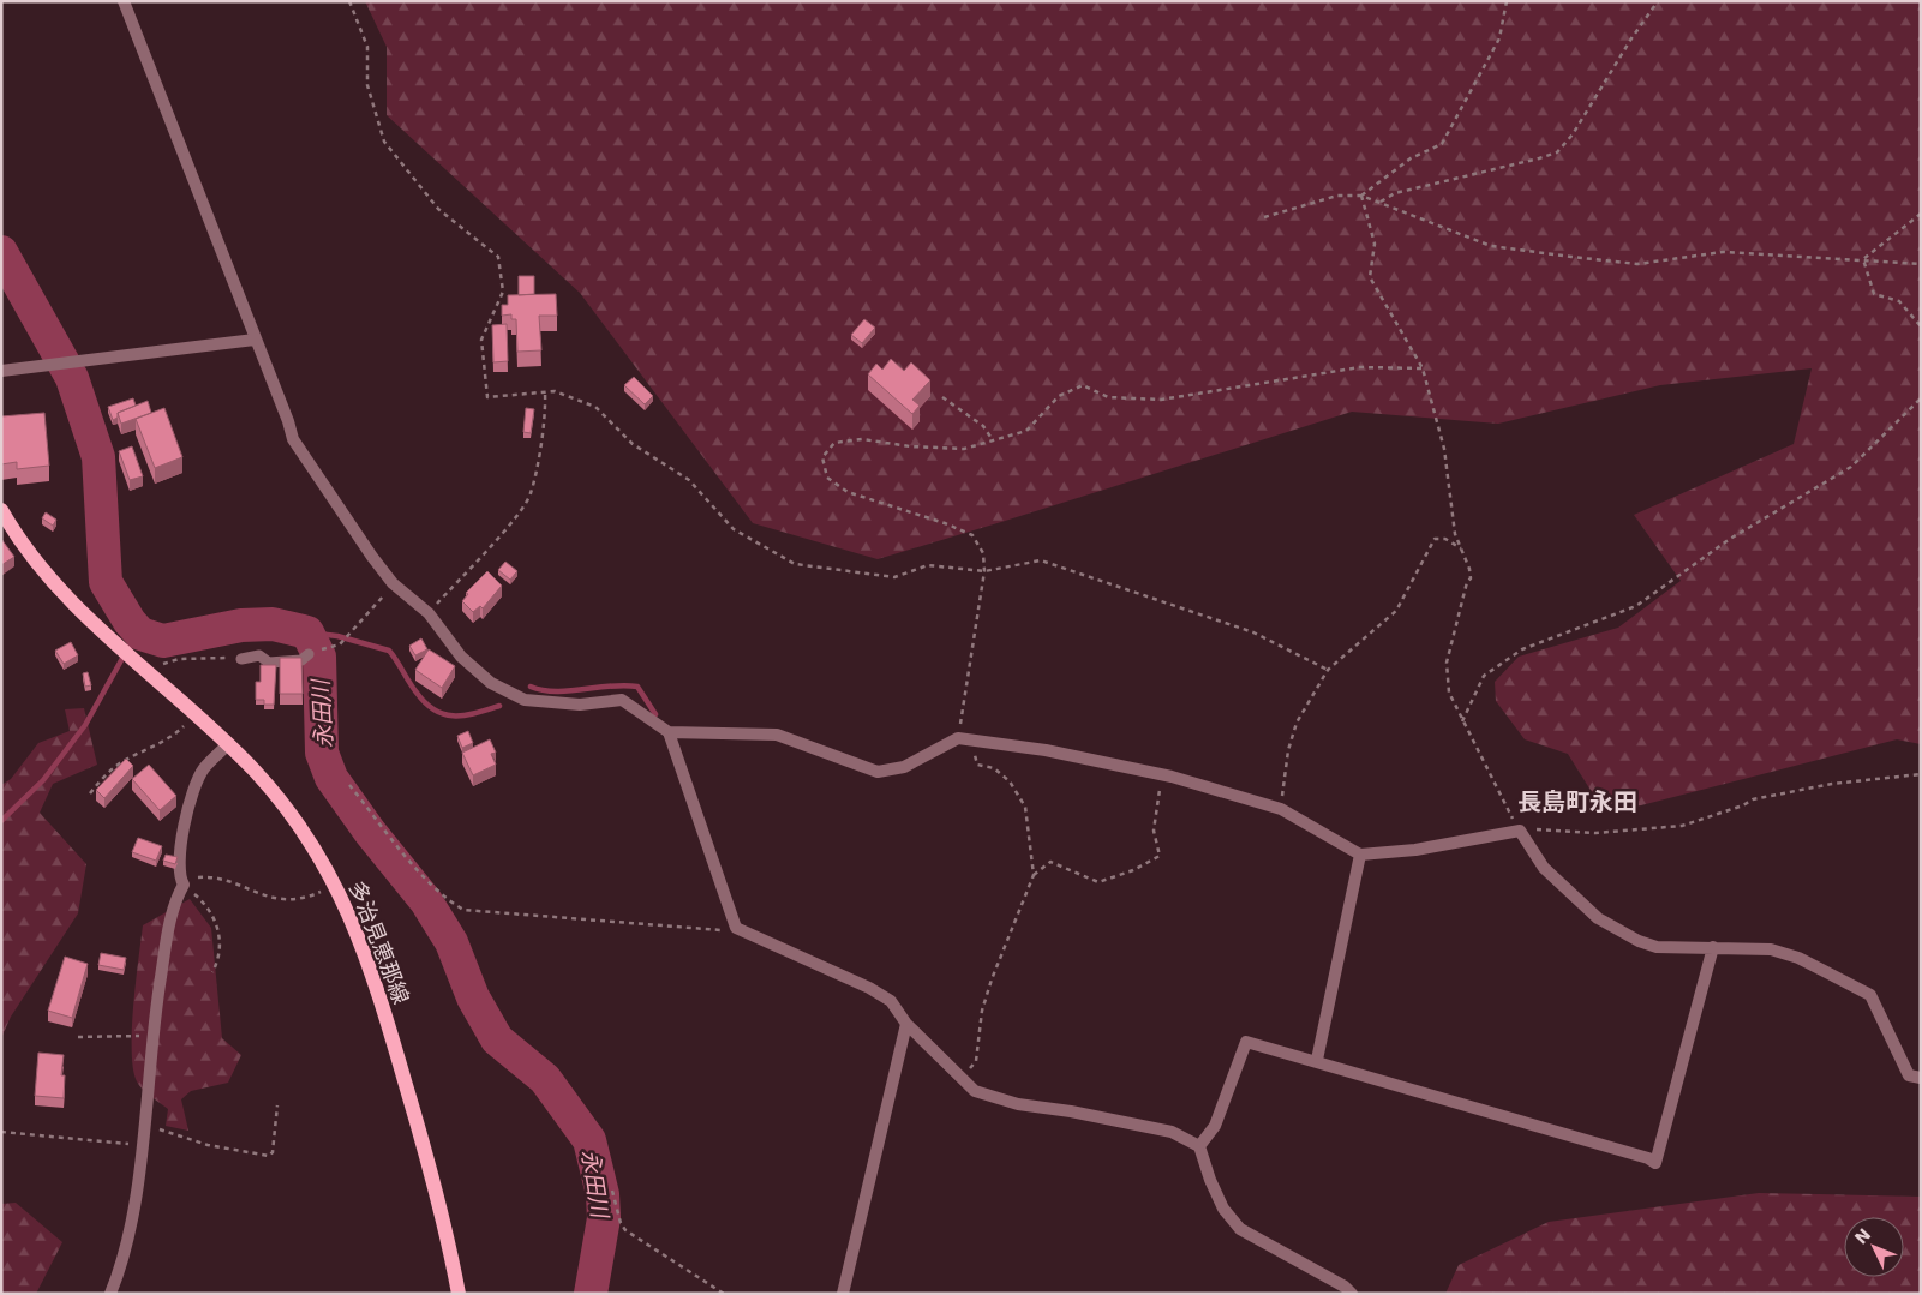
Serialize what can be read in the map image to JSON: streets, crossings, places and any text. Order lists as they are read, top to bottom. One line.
{"streets":{"main road":["多治見恵那線"]},"districts":["長島町永田"],"water":["永田川"],"north":"top left"}
